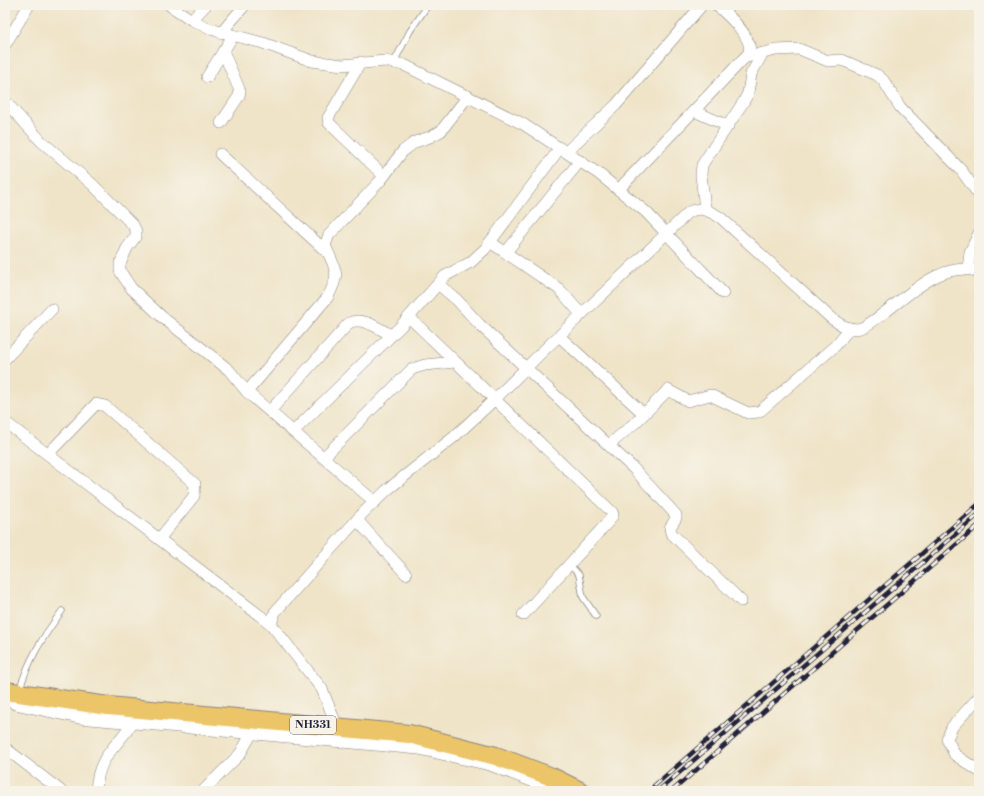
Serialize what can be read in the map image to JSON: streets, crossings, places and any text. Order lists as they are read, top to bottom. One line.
{"streets":{"highway":["NH331"]}}
